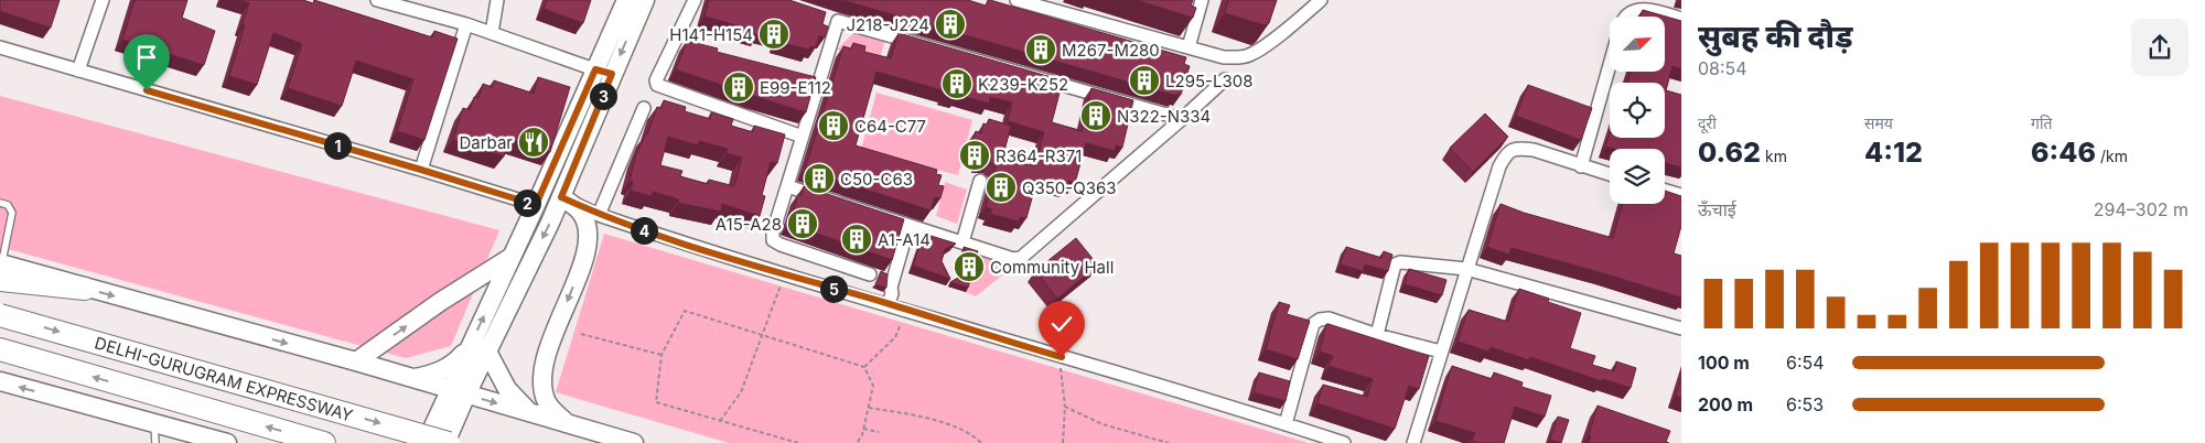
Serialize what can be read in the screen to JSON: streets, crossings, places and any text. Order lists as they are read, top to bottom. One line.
{"streets":{"highway":["DELHI-GURUGRAM EXPRESSWAY"]},"places":{"building":["J218-J224","H141-H154","M267-M280","L295-L308","K239-K252","E99-E112","N322-N334","C64-C77","R364-R371","C50-C63","Q350-Q363","A15-A28","A1-A14","Community Hall"],"restaurant":["Darbar"]},"north":"top right","page":{"heading":["सुबह की दौड़","08:54"],"pins":["3","1","2","4","5"],"stats":[["दूरी","0.62 km"],["समय","4:12"],["गति","6:46 /km"]],"chart":["ऊँचाई","294–302 m"],"list":[{"name":"100 m","note":"6:54"},{"name":"200 m","note":"6:53"}]}}
